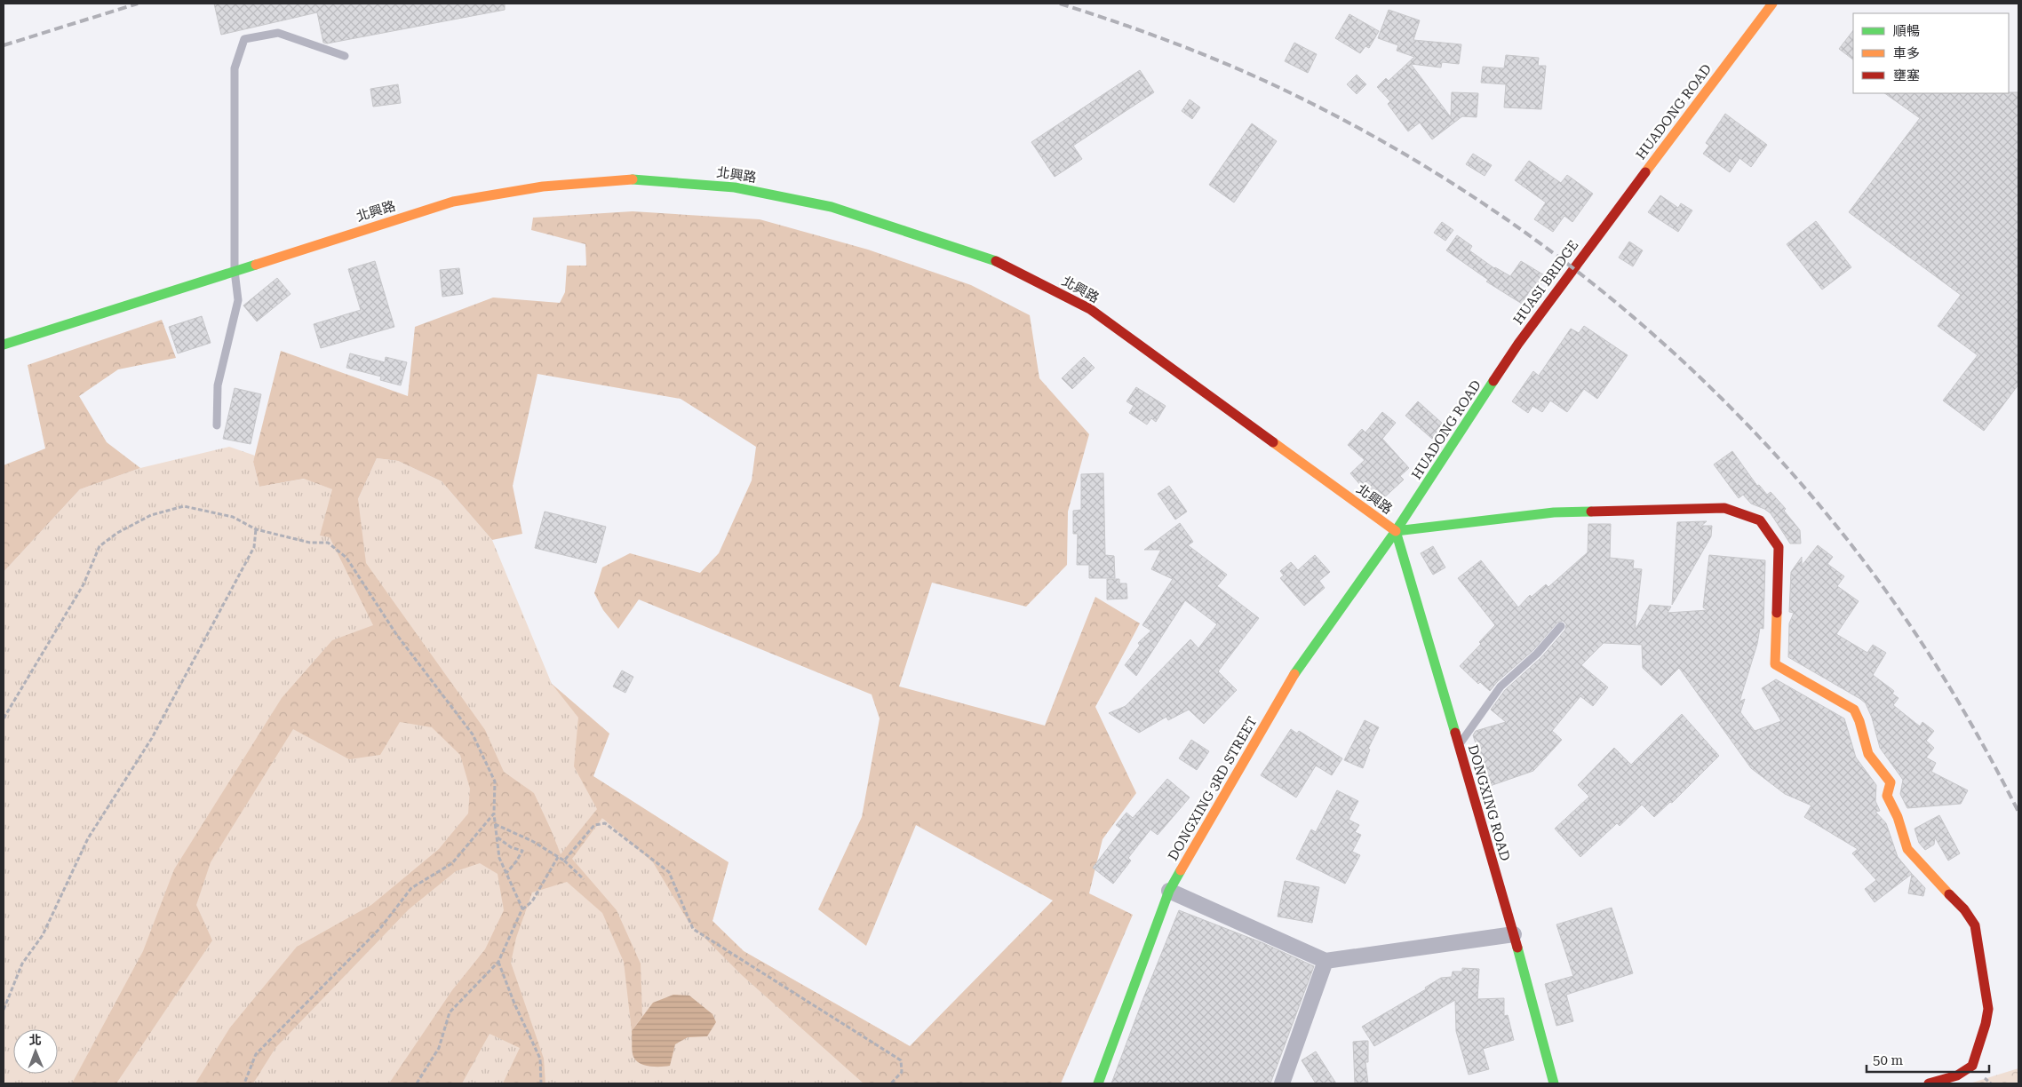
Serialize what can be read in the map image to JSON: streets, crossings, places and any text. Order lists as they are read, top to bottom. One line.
{"streets":{"street":["HUADONG ROAD","北興路","HUASI BRIDGE","DONGXING 3RD STREET","DONGXING ROAD"]},"crossings":[["HUADONG ROAD","北興路"],["HUADONG ROAD","HUASI BRIDGE"],["HUADONG ROAD","DONGXING 3RD STREET"],["HUADONG ROAD","DONGXING ROAD"],["北興路","DONGXING 3RD STREET"],["北興路","DONGXING ROAD"],["DONGXING 3RD STREET","DONGXING ROAD"]],"legend":["順暢","車多","壅塞"],"scale_bar":"50 m","north":"top"}
